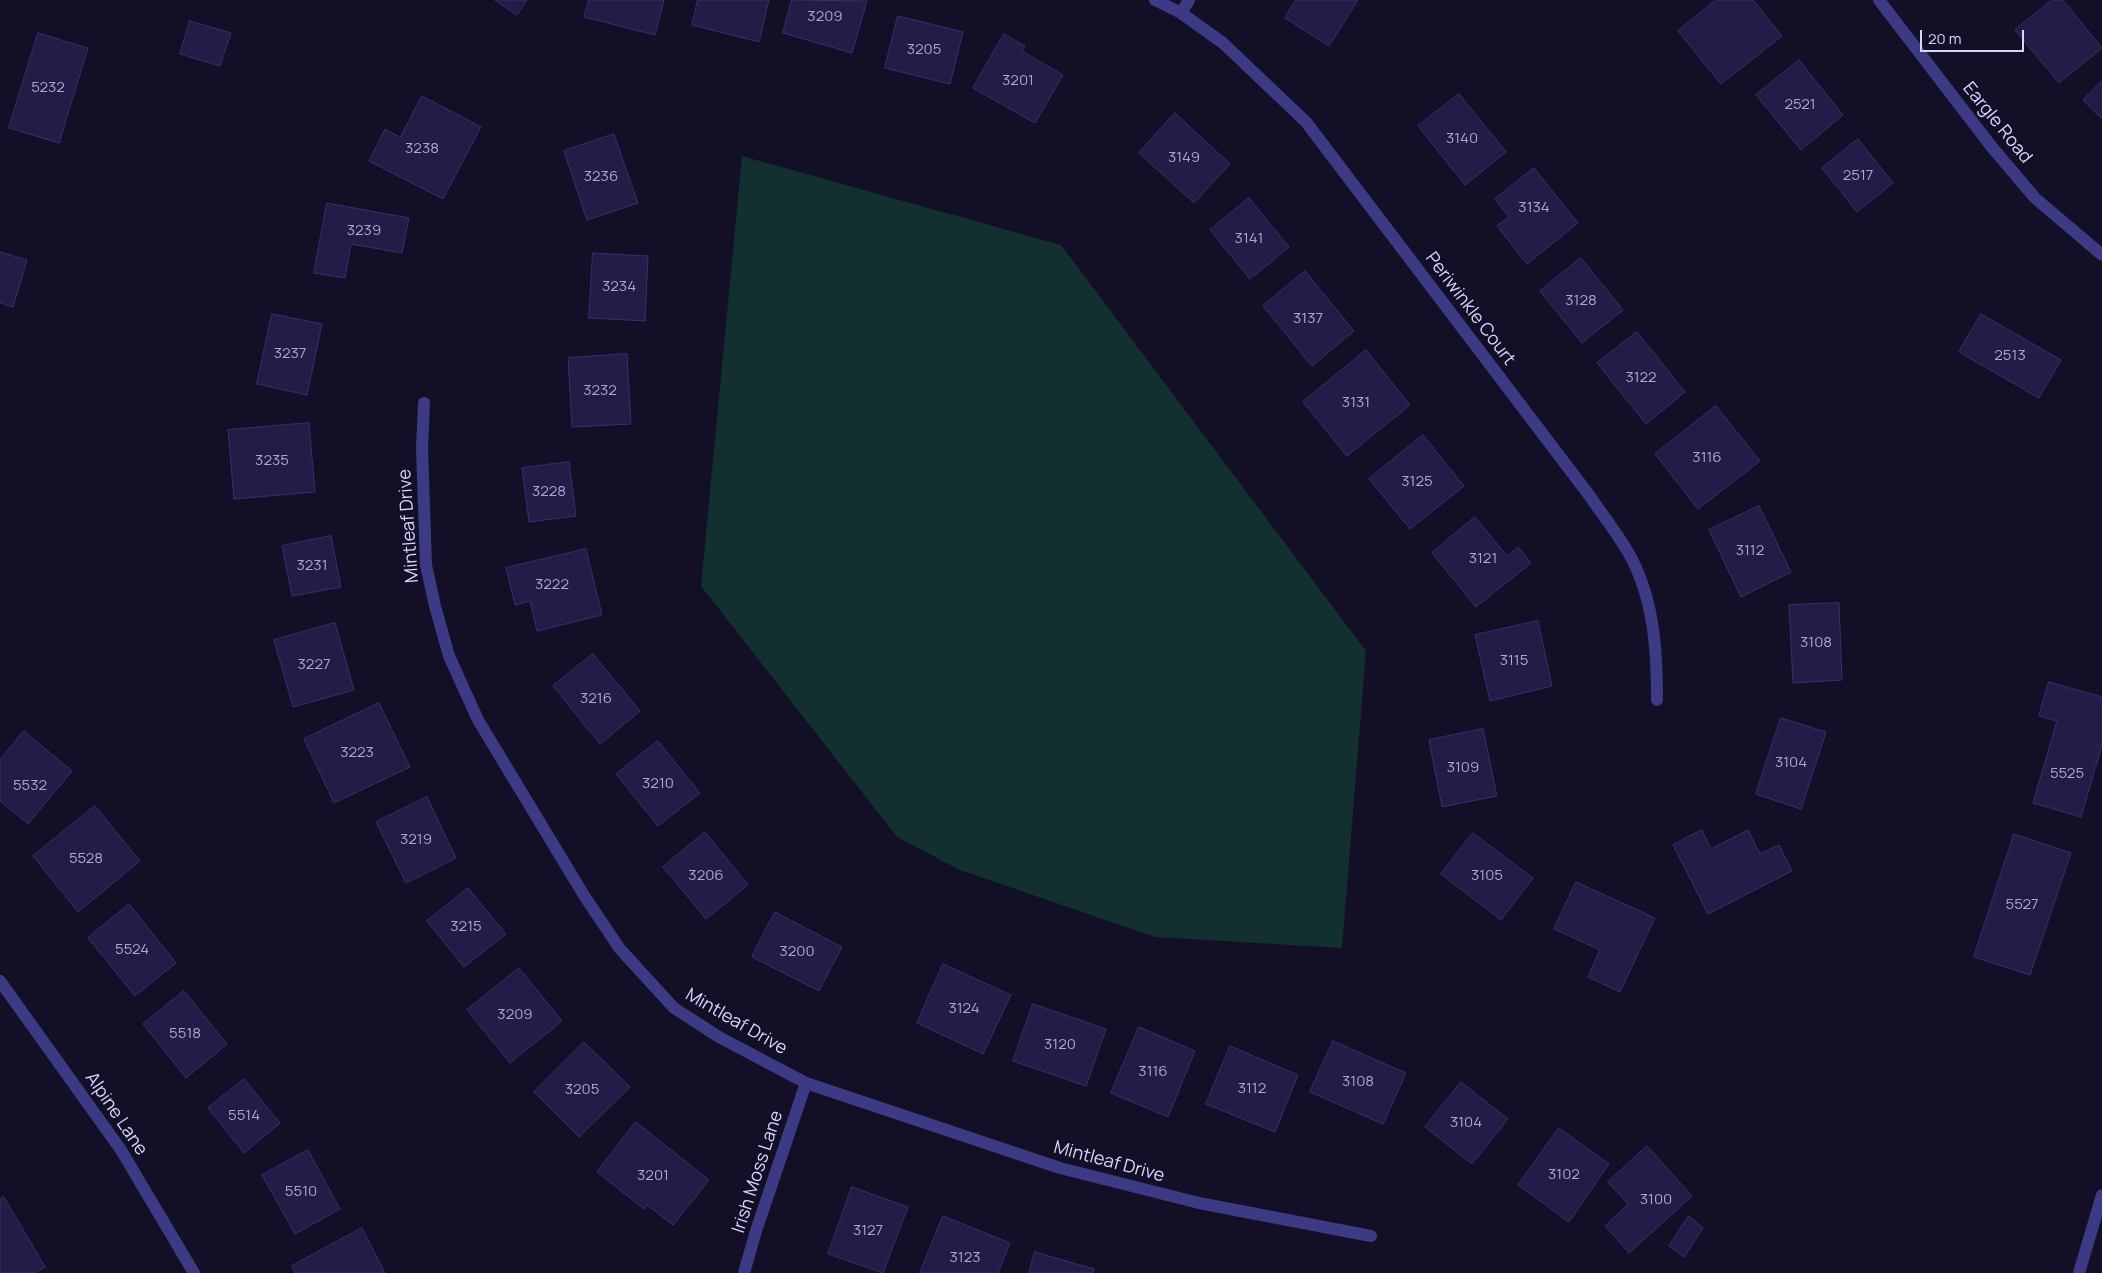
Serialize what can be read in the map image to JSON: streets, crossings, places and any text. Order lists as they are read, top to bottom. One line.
{"streets":{"street":["Eargle Road","Periwinkle Court","Mintleaf Drive","Alpine Lane","Irish Moss Lane"]},"crossings":[["Mintleaf Drive","Irish Moss Lane"]],"house_numbers":["3209","3205","3201","5232","2521","3140","3238","3149","2517","3236","3134","3239","3141","3234","3128","3137","3237","2513","3122","3232","3131","3116","3235","3125","3228","3112","3121","3231","3222","3108","3115","3227","3216","3223","3104","3109","5525","3210","5532","3219","5528","3206","3105","5527","3215","5524","3200","3124","3209","5518","3120","3116","3108","3112","3205","5514","3104","3102","3201","5510","3100","3127","3123"],"scale_bar":"20 m"}
